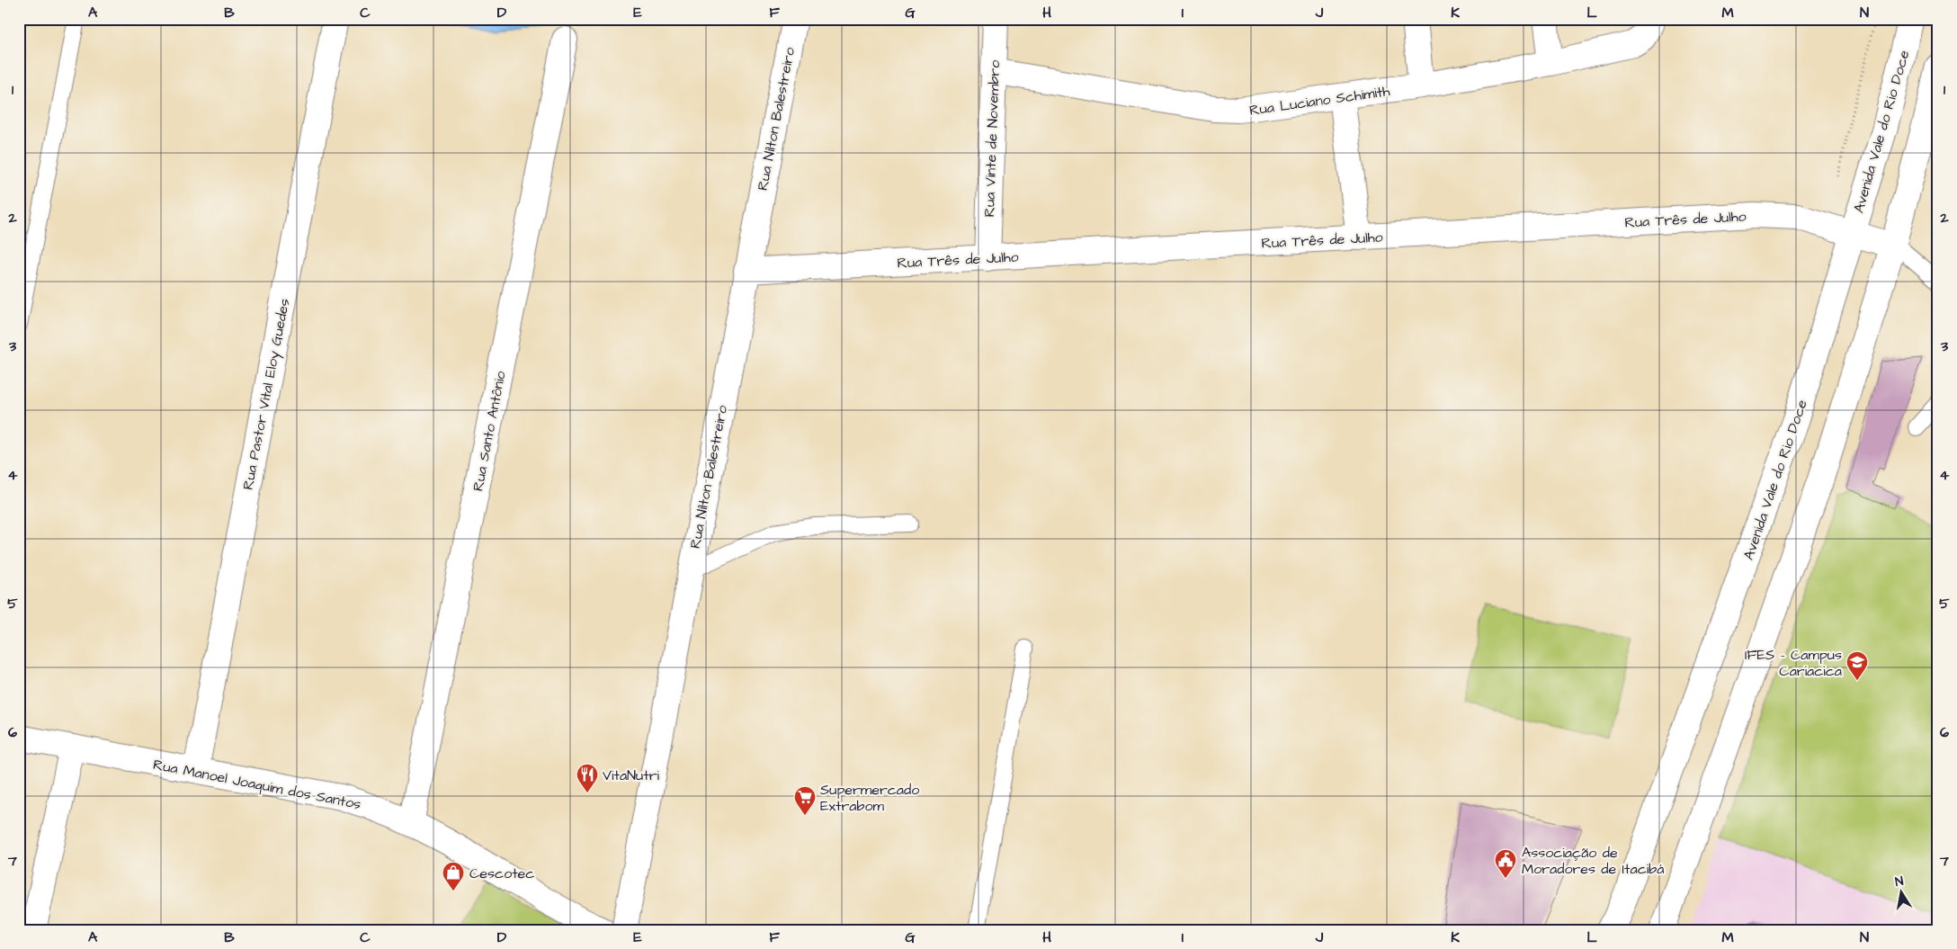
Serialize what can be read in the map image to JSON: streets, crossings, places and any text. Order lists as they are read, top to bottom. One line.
{"streets":{"street":["Rua Luciano Schimith","Rua Nílton Balestreiro","Avenida Vale do Rio Doce","Rua Vinte de Novembro","Rua Três de Julho","Rua Pastor Vital Eloy Guedes","Rua Santo Antônio","Rua Manoel Joaquim dos Santos"]},"crossings":[["Rua Luciano Schimith","Rua Vinte de Novembro"],["Rua Nílton Balestreiro","Rua Três de Julho"],["Avenida Vale do Rio Doce","Rua Três de Julho"],["Rua Vinte de Novembro","Rua Três de Julho"],["Rua Pastor Vital Eloy Guedes","Rua Manoel Joaquim dos Santos"],["Rua Santo Antônio","Rua Manoel Joaquim dos Santos"]],"places":{"school or university":["IFES - Campus Cariacica"],"restaurant":["VitaNutri"],"supermarket":["Supermercado Extrabom"],"public building":["Associação de Moradores de Itacibá"],"shop":["Cescotec"]},"north":"top","grid":{"columns":["A","B","C","D","E","F","G","H","I","J","K","L","M","N"],"rows":["1","2","3","4","5","6","7"]}}
